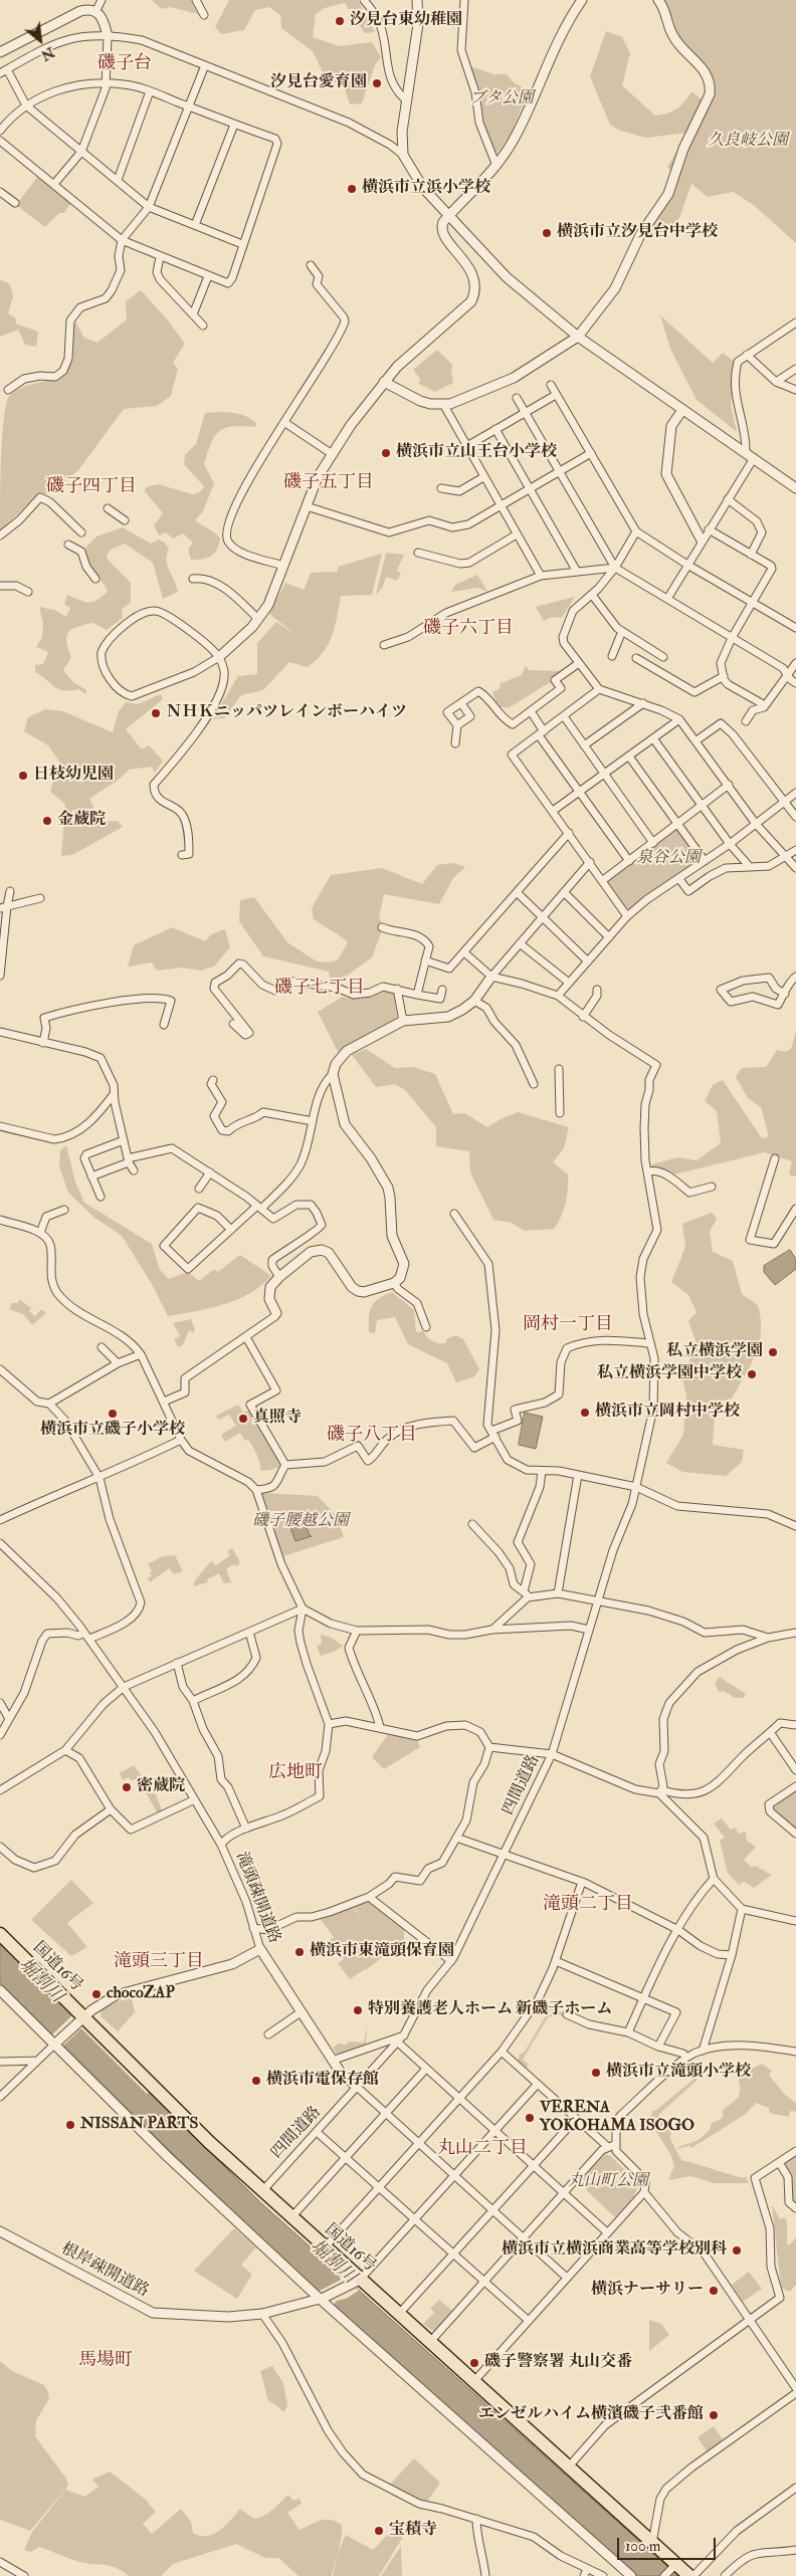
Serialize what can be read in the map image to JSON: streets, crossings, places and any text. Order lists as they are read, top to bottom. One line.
{"streets":{"highway":["国道16号"],"street":["四間道路","滝頭疎開道路","根岸疎開道路"]},"crossings":[["四間道路","滝頭疎開道路"],["四間道路","国道16号"],["国道16号","根岸疎開道路"]],"districts":["磯子台","磯子五丁目","磯子四丁目","磯子六丁目","磯子七丁目","岡村一丁目","磯子八丁目","広地町","滝頭二丁目","滝頭三丁目","丸山二丁目","馬場町"],"water":["堀割川"],"parks":["ブタ公園","久良岐公園","泉谷公園","磯子腰越公園","丸山町公園"],"places":["汐見台東幼稚園","汐見台愛育園","横浜市立浜小学校","横浜市立汐見台中学校","横浜市立山王台小学校","ＮＨＫニッパツレインボーハイツ","日枝幼児園","金蔵院","私立横浜学園","私立横浜学園中学校","横浜市立岡村中学校","横浜市立磯子小学校","真照寺","密蔵院","横浜市東滝頭保育園","chocoZAP","特別養護老人ホーム 新磯子ホーム","横浜市立滝頭小学校","横浜市電保存館","VERENA YOKOHAMA ISOGO","NISSAN PARTS","横浜市立横浜商業高等学校別科","横浜ナーサリー","磯子警察署 丸山交番","エンゼルハイム横濱磯子弐番館","宝積寺"],"scale_bar":"100 m","north":"bottom right"}
